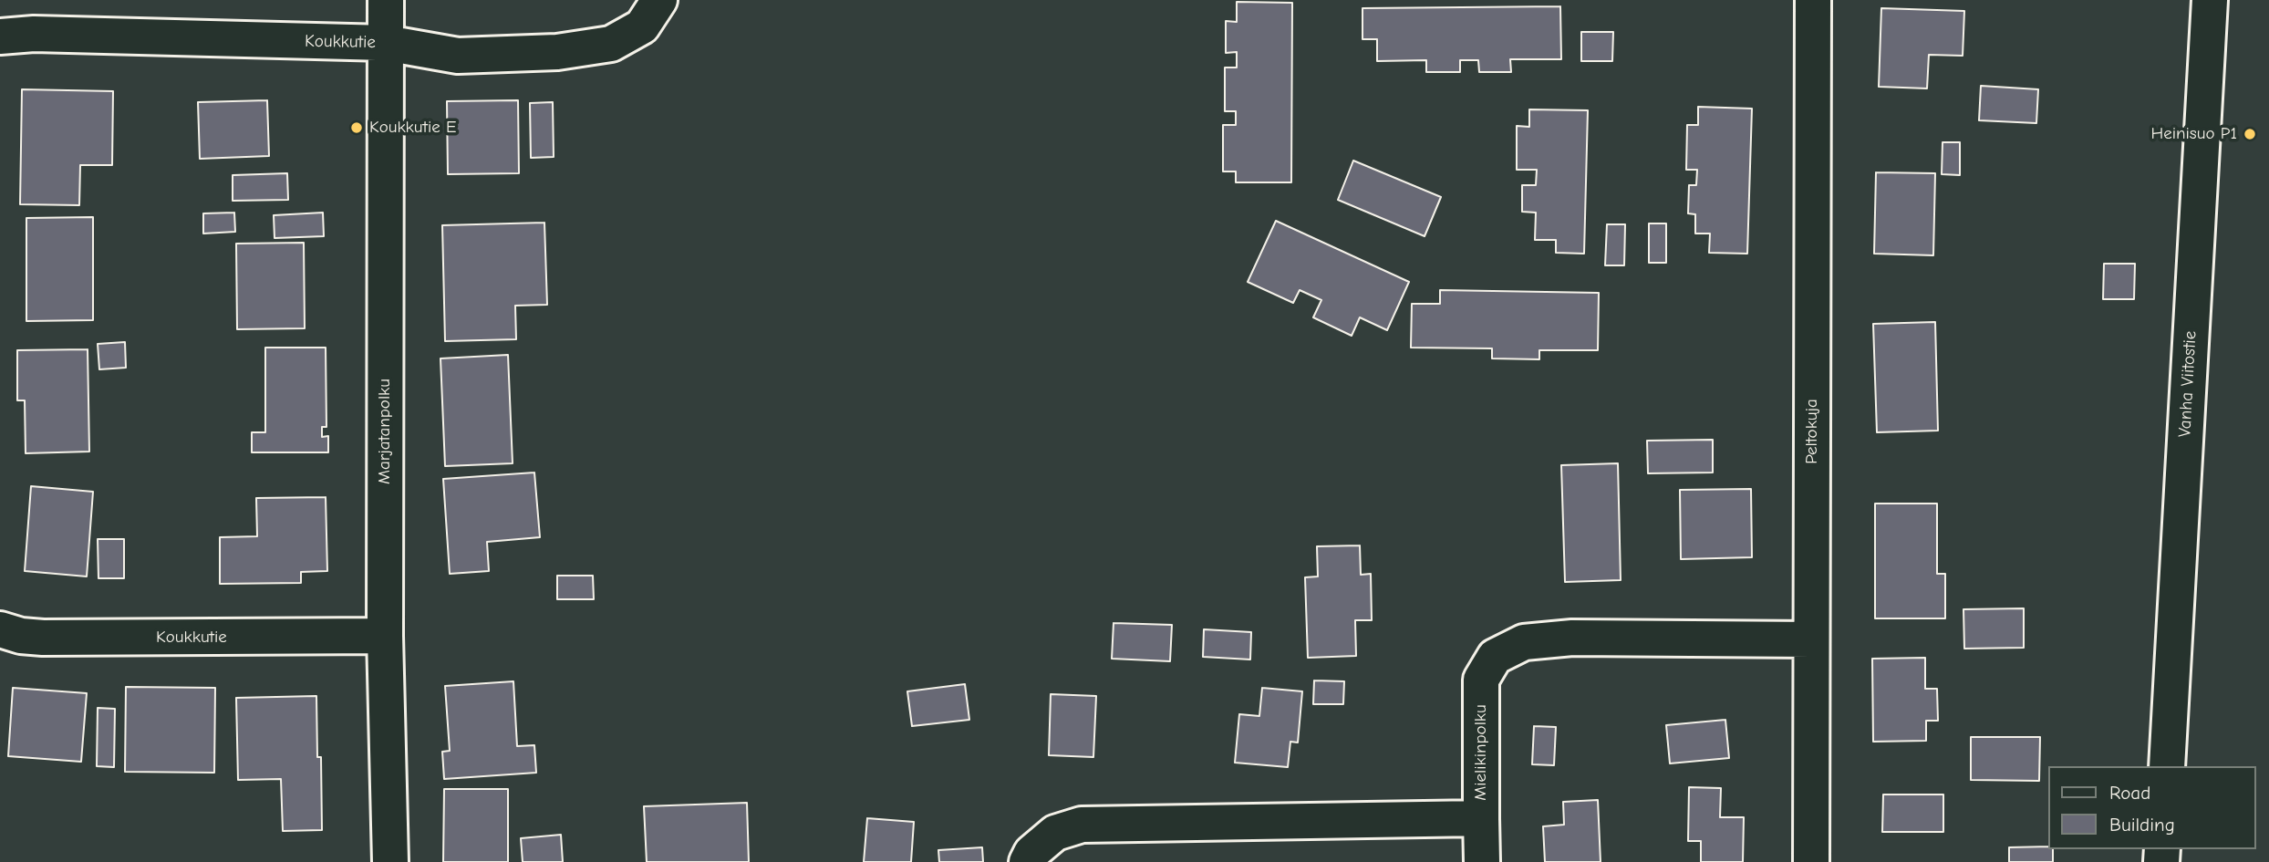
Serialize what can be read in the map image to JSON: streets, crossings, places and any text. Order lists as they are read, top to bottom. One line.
{"streets":{"street":["Koukkutie","Vanha Viitostie","Marjatanpolku","Peltokuja","Mielikinpolku"]},"crossings":[["Koukkutie","Marjatanpolku"],["Peltokuja","Mielikinpolku"]],"places":["Koukkutie E","Heinisuo P1"],"legend":["Road","Building"]}
